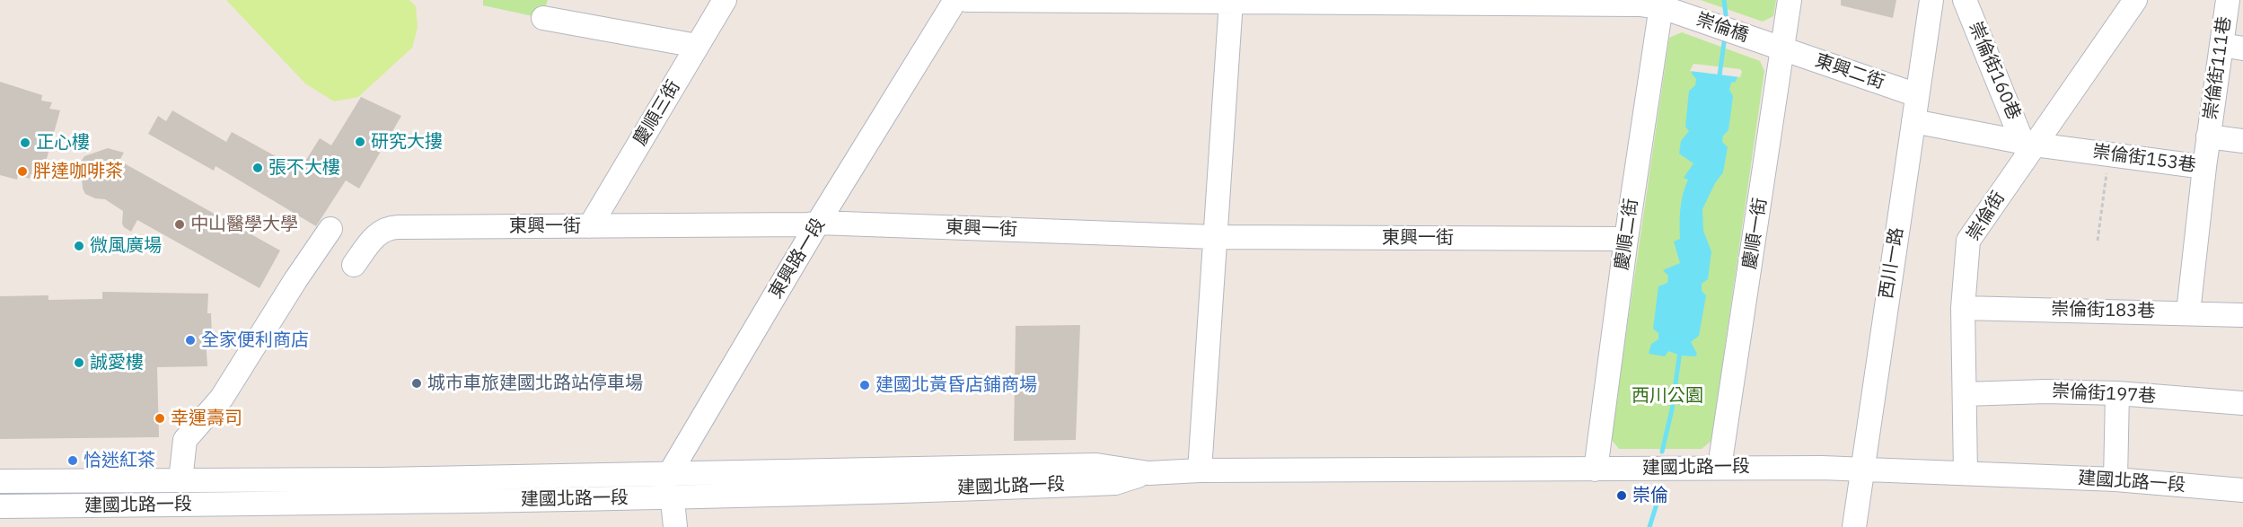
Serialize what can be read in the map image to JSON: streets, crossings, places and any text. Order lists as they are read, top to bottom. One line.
{"streets":{"street":["崇倫橋","崇倫街111巷","崇倫街160巷","東興二街","慶順三街","崇倫街153巷","崇倫街","東興一街","慶順一街","慶順二街","東興路一段","西川一路","崇倫街183巷","崇倫街197巷","建國北路一段"]},"crossings":[["崇倫橋","東興二街"],["崇倫橋","慶順一街"],["崇倫橋","慶順二街"],["崇倫街111巷","崇倫街153巷"],["崇倫街160巷","崇倫街153巷"],["崇倫街160巷","崇倫街"],["崇倫街160巷","西川一路"],["東興二街","慶順一街"],["東興二街","西川一路"],["慶順三街","東興一街"],["崇倫街153巷","崇倫街"],["崇倫街153巷","崇倫街183巷"],["崇倫街","崇倫街183巷"],["崇倫街","崇倫街197巷"],["崇倫街","建國北路一段"],["東興一街","慶順二街"],["東興一街","東興路一段"],["慶順一街","建國北路一段"],["慶順二街","建國北路一段"],["東興路一段","建國北路一段"],["西川一路","建國北路一段"]],"parks":["西川公園"],"places":["研究大摟","正心樓","張不大樓","胖達咖啡茶","中山醫學大學","微風廣場","全家便利商店","誠愛樓","城市車旅建國北路站停車場","建國北黃昏店鋪商場","幸運壽司","恰迷紅茶","崇倫"]}
